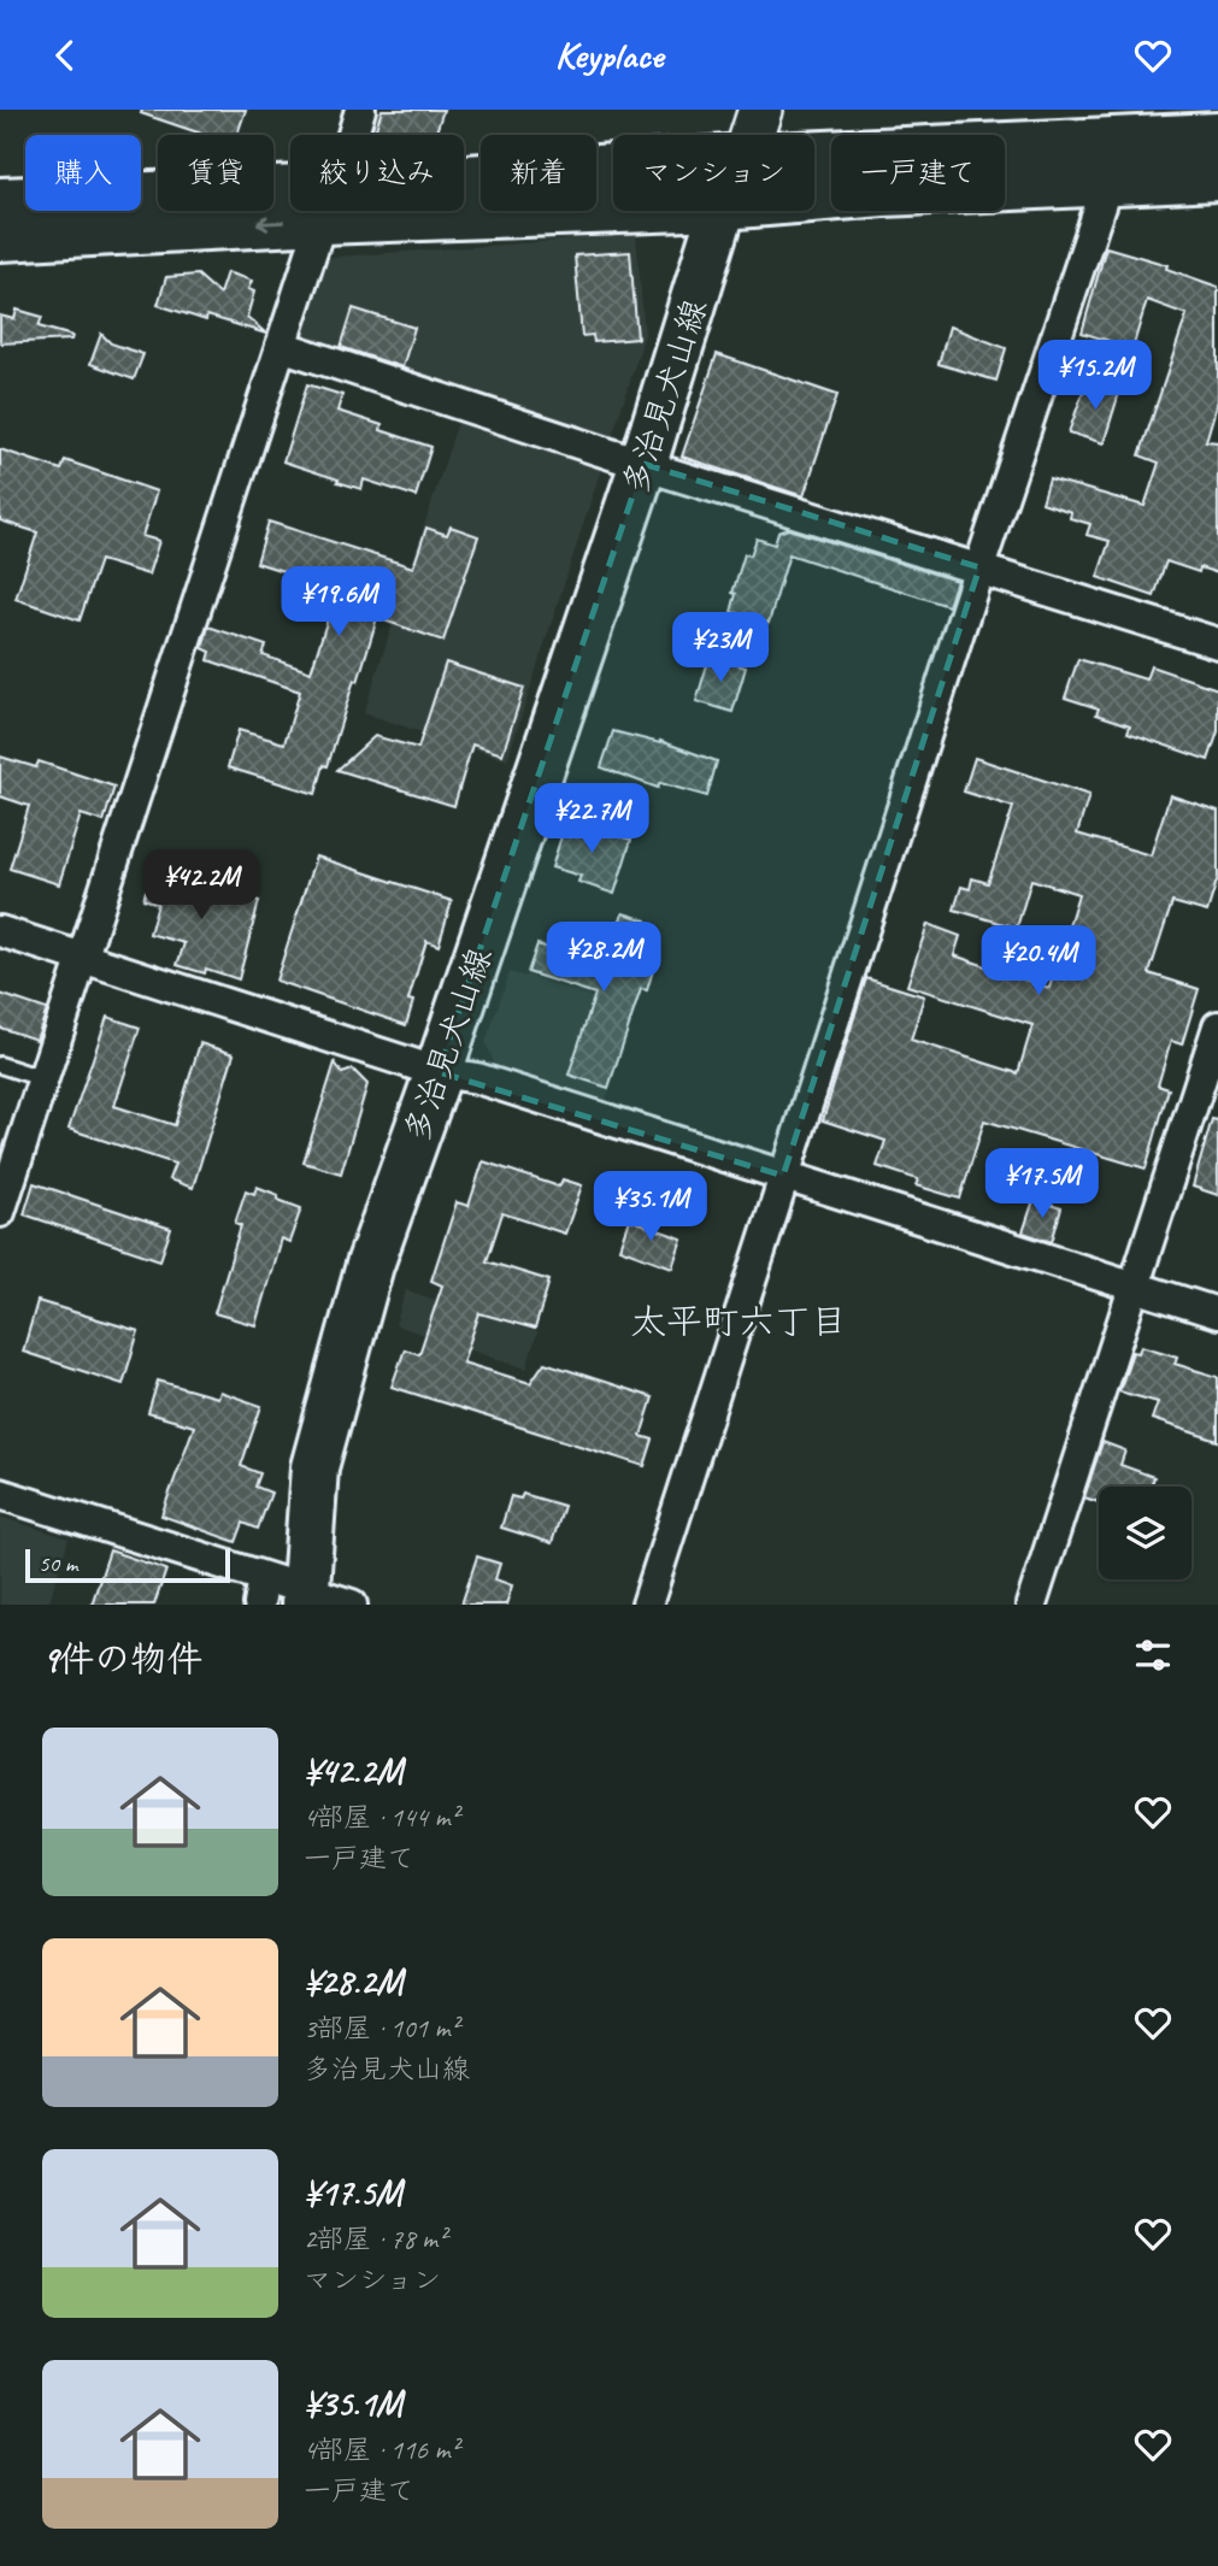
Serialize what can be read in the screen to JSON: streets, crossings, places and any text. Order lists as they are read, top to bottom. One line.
{"streets":{"main road":["多治見犬山線"]},"districts":["太平町六丁目"],"scale_bar":"50 m","page":{"header":"Keyplace","chip":["購入","賃貸","絞り込み","新着","マンション","一戸建て"],"price":["¥15.2M","¥19.6M","¥23M","¥22.7M","¥42.2M","¥28.2M","¥20.4M","¥17.5M","¥35.1M"],"scale":"50 m","heading":"9件の物件","list":[{"name":"¥42.2M","note":"4部屋 · 144 m² · 一戸建て"},{"name":"¥28.2M","note":"3部屋 · 101 m² · 多治見犬山線"},{"name":"¥17.5M","note":"2部屋 · 78 m² · マンション"},{"name":"¥35.1M","note":"4部屋 · 116 m² · 一戸建て"}]}}
